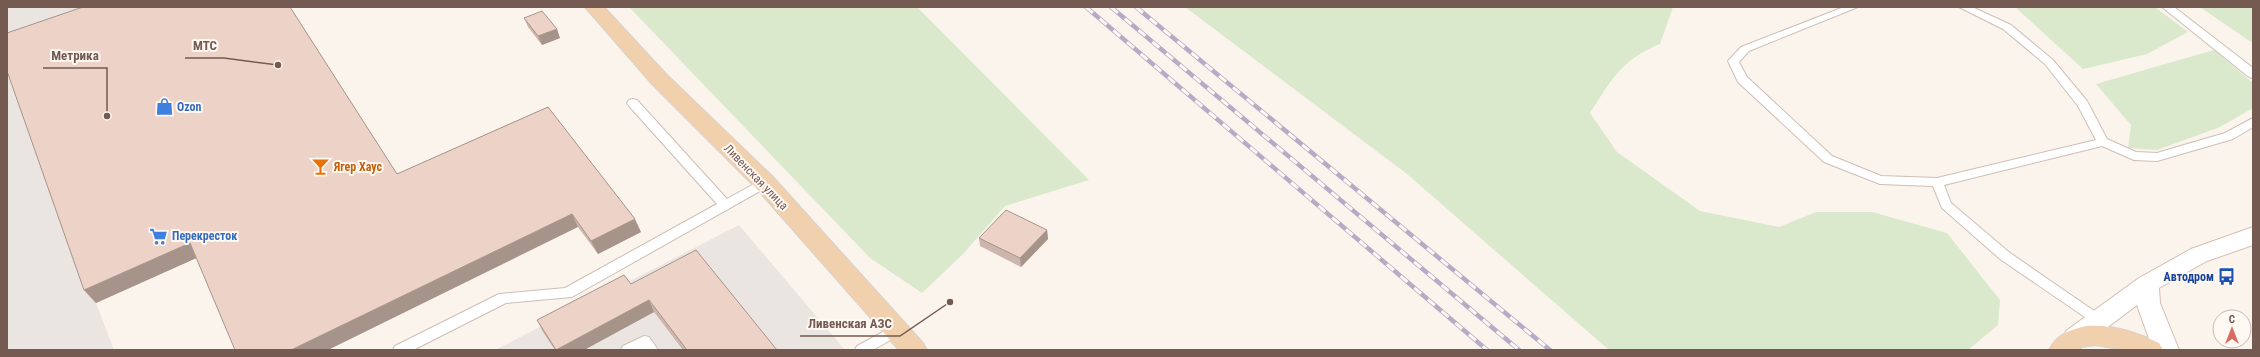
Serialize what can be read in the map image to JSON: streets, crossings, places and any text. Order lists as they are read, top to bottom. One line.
{"streets":{"main road":["Ливенская улица"]},"places":{"other":["МТС","Метрика","Ливенская АЗС"],"shop":["Ozon"],"bar":["Ягер Хаус"],"supermarket":["Перекресток"],"bus stop":["Автодром"]},"north":"top"}
